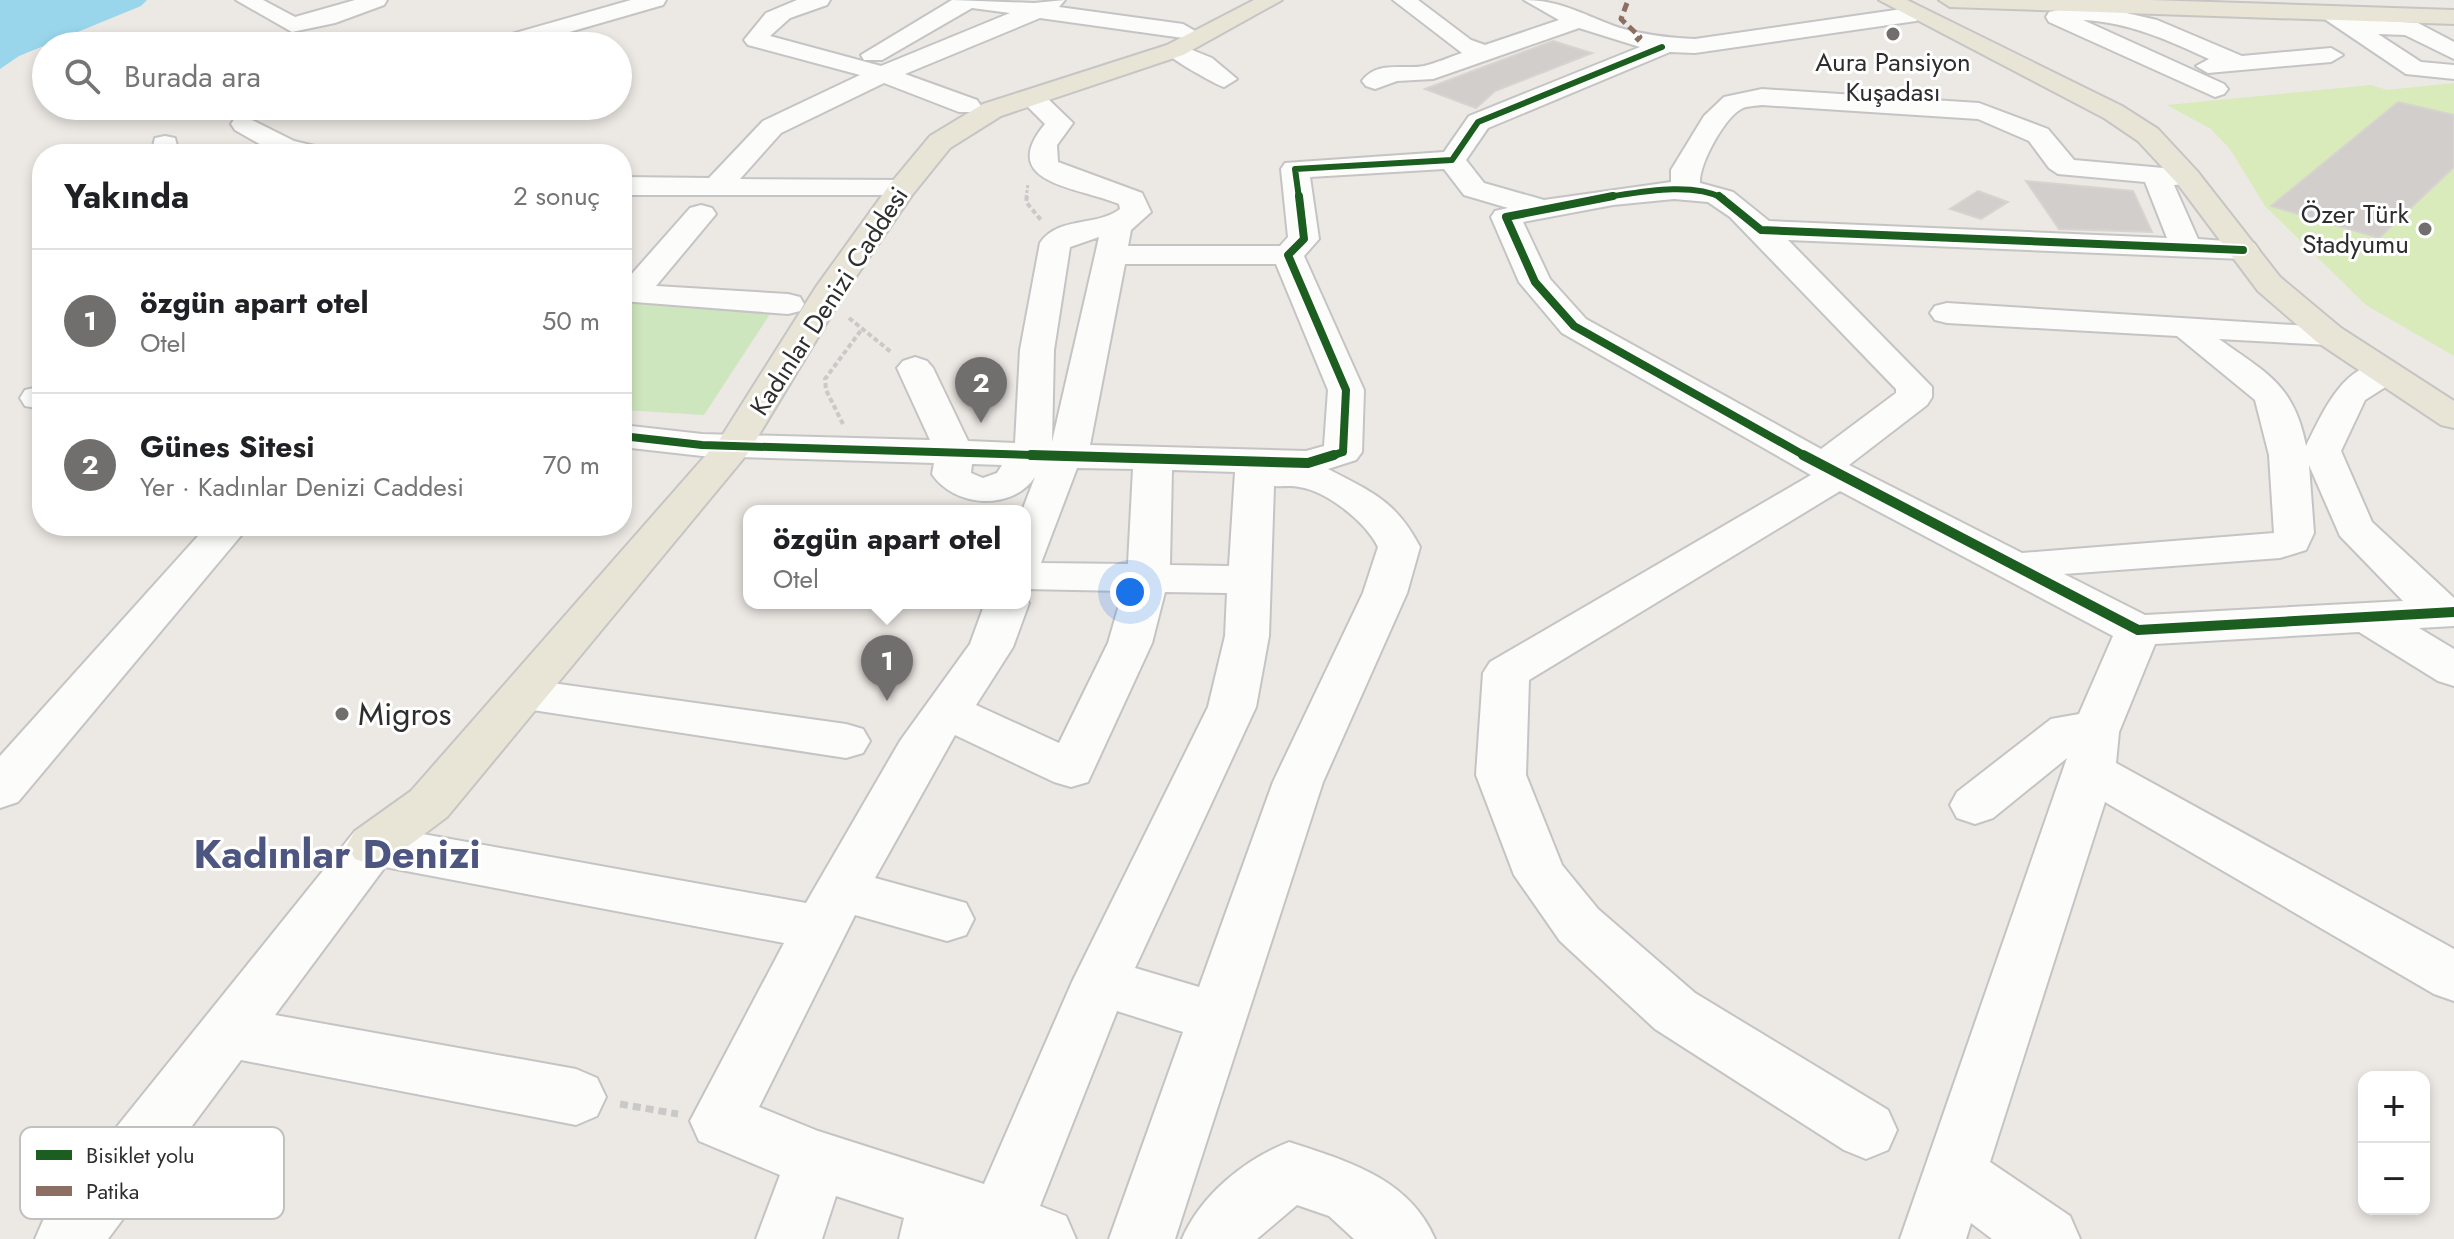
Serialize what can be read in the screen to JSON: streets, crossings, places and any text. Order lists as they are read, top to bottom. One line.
{"streets":{"main road":["Kadınlar Denizi Caddesi"]},"districts":["Kadınlar Denizi"],"places":["Aura Pansiyon Kuşadası","Özer Türk Stadyumu","Migros"],"legend":["Bisiklet yolu","Patika"],"page":{"search":"Burada ara","heading":["Yakında","2 sonuç"],"list":[{"mark":"1","name":"özgün apart otel","note":"Otel","value":"50 m"},{"mark":"2","name":"Günes Sitesi","note":"Yer · Kadınlar Denizi Caddesi","value":"70 m"}],"pins":["2","1"],"popup":["özgün apart otel","Otel"],"map_buttons":["+","−"]}}
